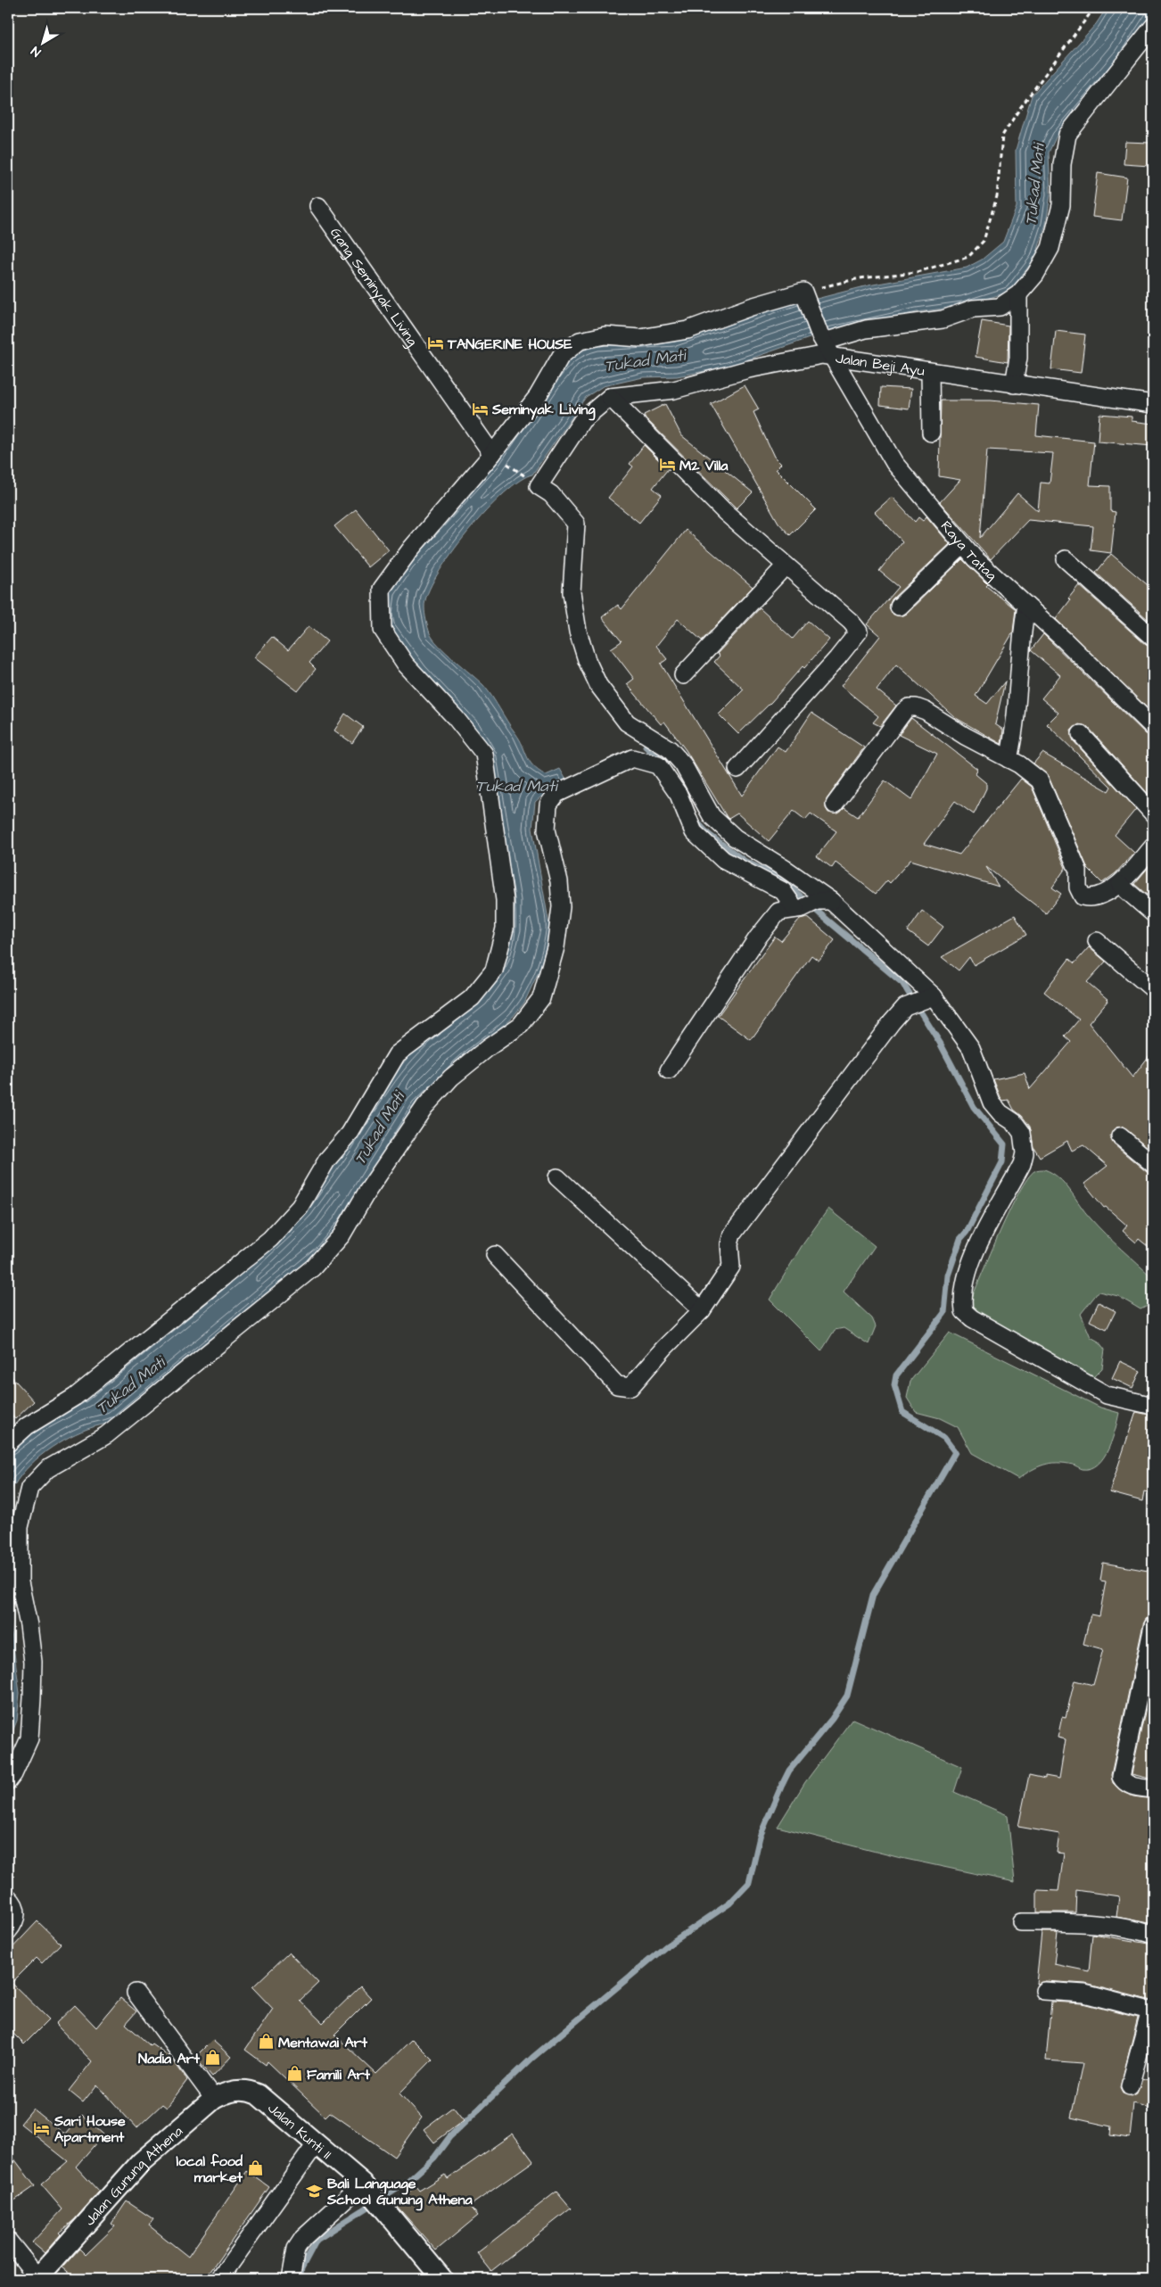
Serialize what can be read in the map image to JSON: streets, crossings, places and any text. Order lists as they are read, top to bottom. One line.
{"streets":{"street":["Gang Seminyak Living","Jalan Beji Ayu","Raya Tatag","Jalan Kunti II","Jalan Gunung Athena"]},"crossings":[["Jalan Beji Ayu","Raya Tatag"],["Jalan Kunti II","Jalan Gunung Athena"]],"water":["Tukad Mati"],"places":{"hotel":["TANGERINE HOUSE","Seminyak Living","M2 Villa","Sari House Apartment"],"shop":["Mentawai Art","Nadia Art","Famili Art","local food market"],"school or university":["Bali Language School Gunung Athena"]},"north":"bottom left"}
